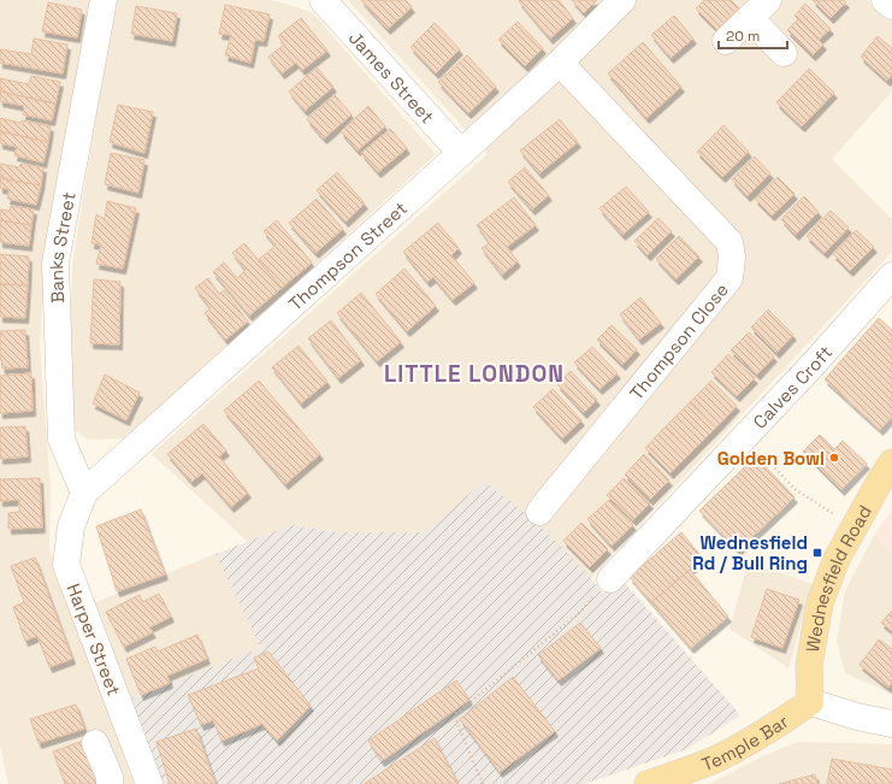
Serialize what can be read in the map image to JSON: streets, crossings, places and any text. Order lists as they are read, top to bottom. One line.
{"streets":{"main road":["Wednesfield Road","Temple Bar"],"street":["James Street","Banks Street","Thompson Street","Thompson Close","Calves Croft","Harper Street"]},"crossings":[["James Street","Thompson Street"],["Banks Street","Thompson Street"],["Banks Street","Harper Street"],["Thompson Street","Thompson Close"],["Thompson Street","Harper Street"],["Wednesfield Road","Temple Bar"]],"districts":["LITTLE LONDON"],"places":{"other":["Golden Bowl"],"transit":["Wednesfield Rd / Bull Ring"]},"scale_bar":"20 m"}
